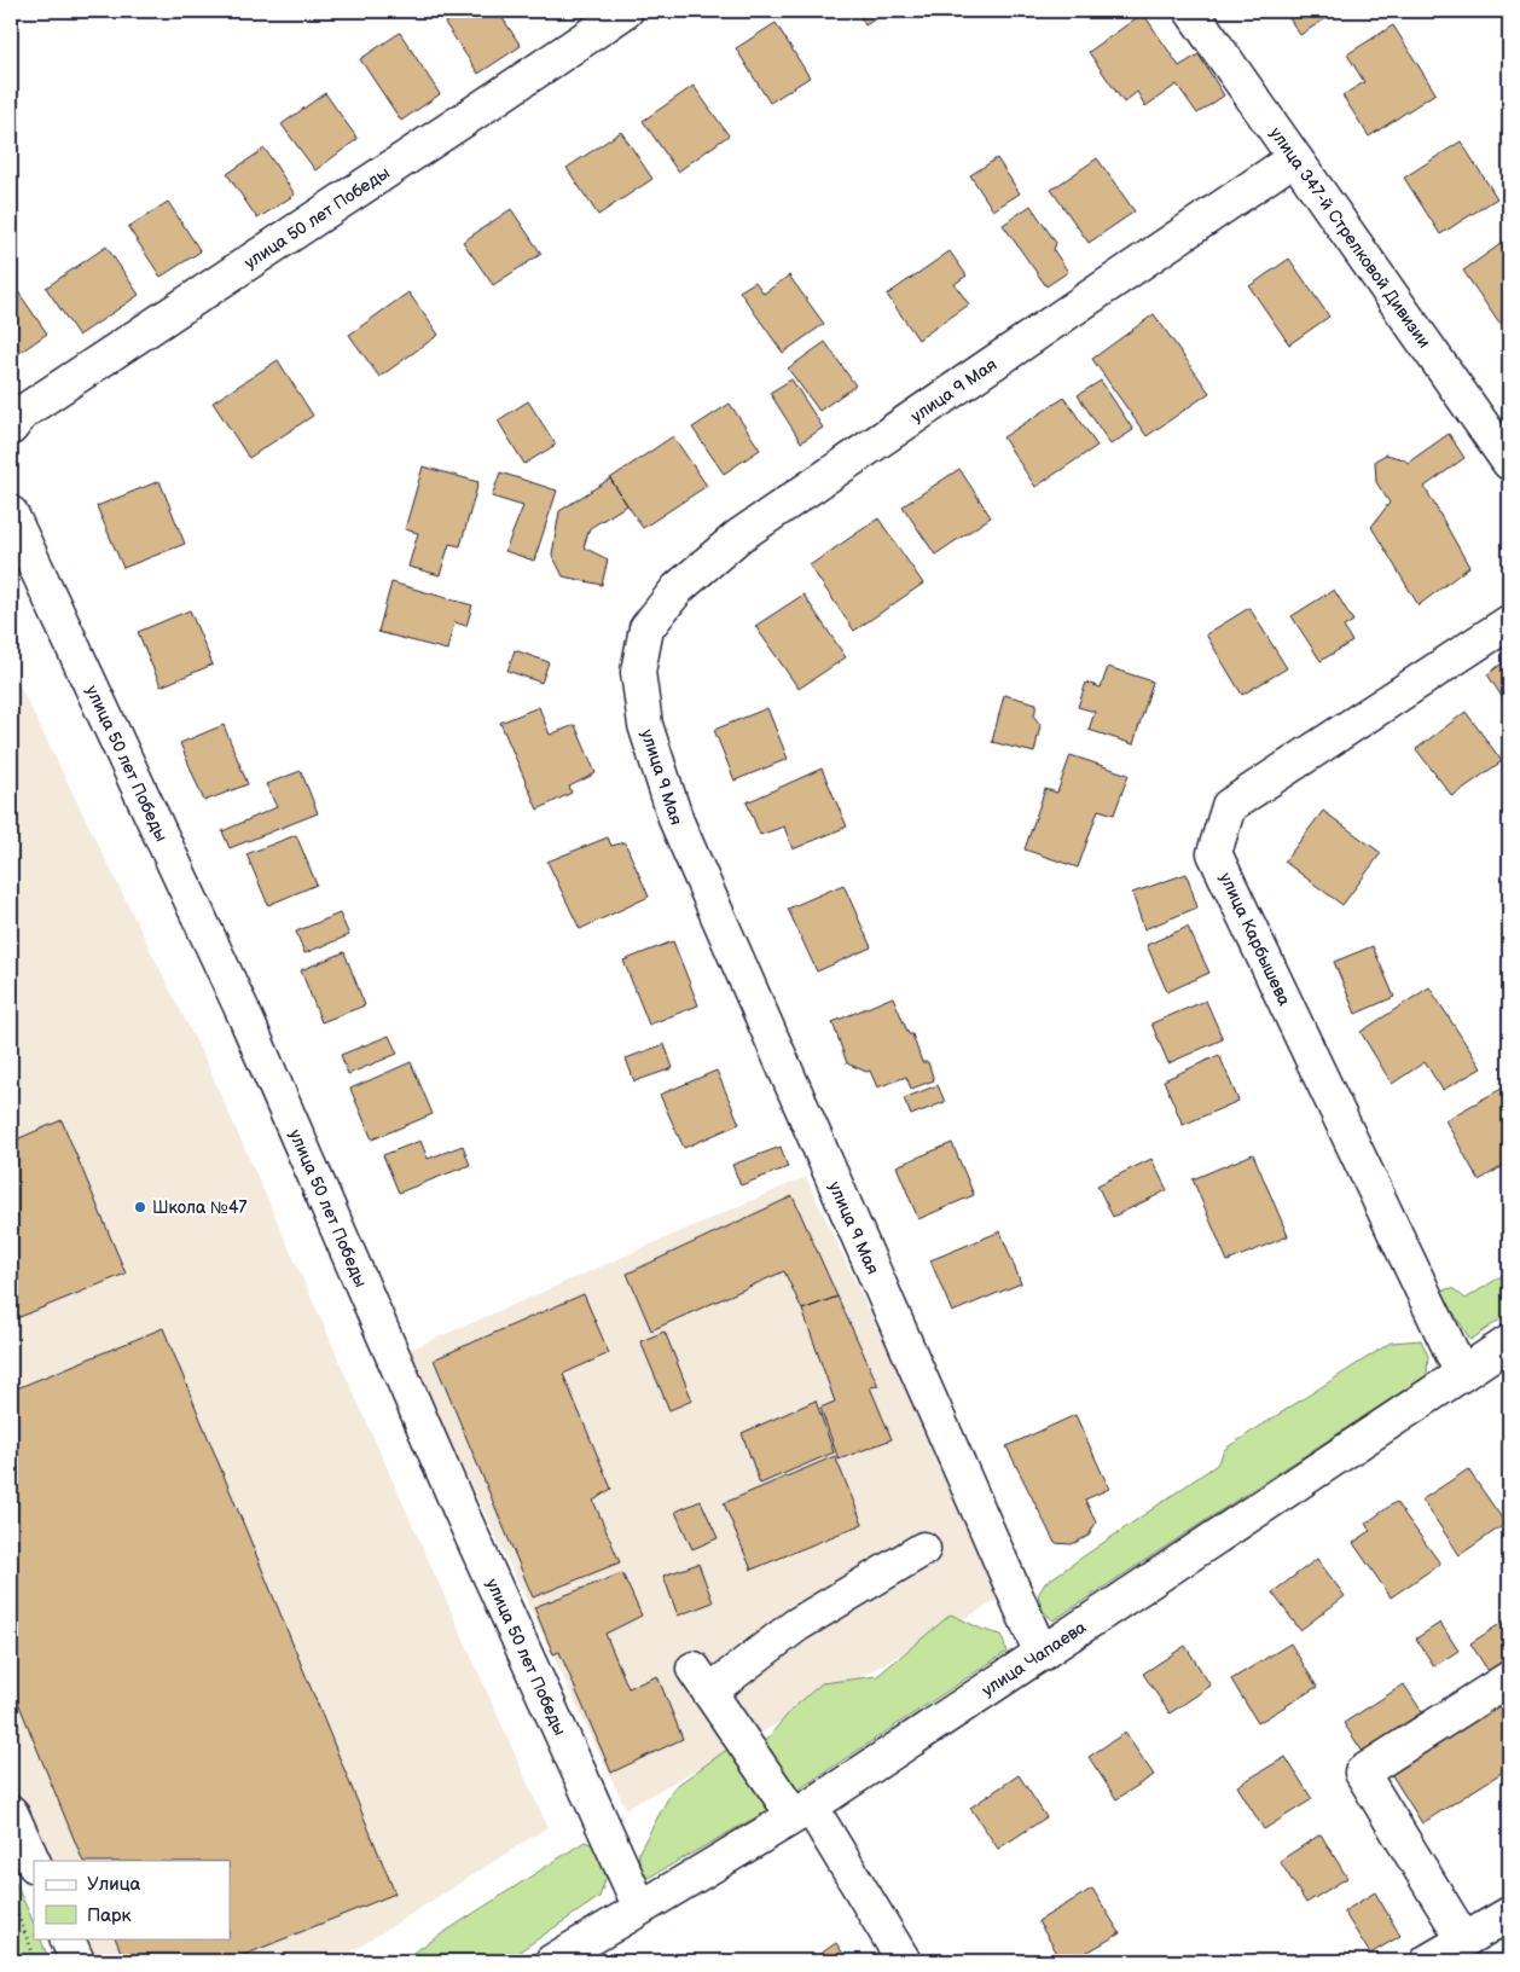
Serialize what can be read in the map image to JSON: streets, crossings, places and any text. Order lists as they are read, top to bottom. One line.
{"streets":{"street":["улица 50 лет Победы","улица 347-й Стрелковой Дивизии","улица 9 Мая","улица Карбышева","улица Чапаева"]},"crossings":[["улица 50 лет Победы","улица Чапаева"],["улица 347-й Стрелковой Дивизии","улица 9 Мая"],["улица 9 Мая","улица Чапаева"],["улица Карбышева","улица Чапаева"]],"places":["Школа №47"],"legend":["Улица","Парк"]}
